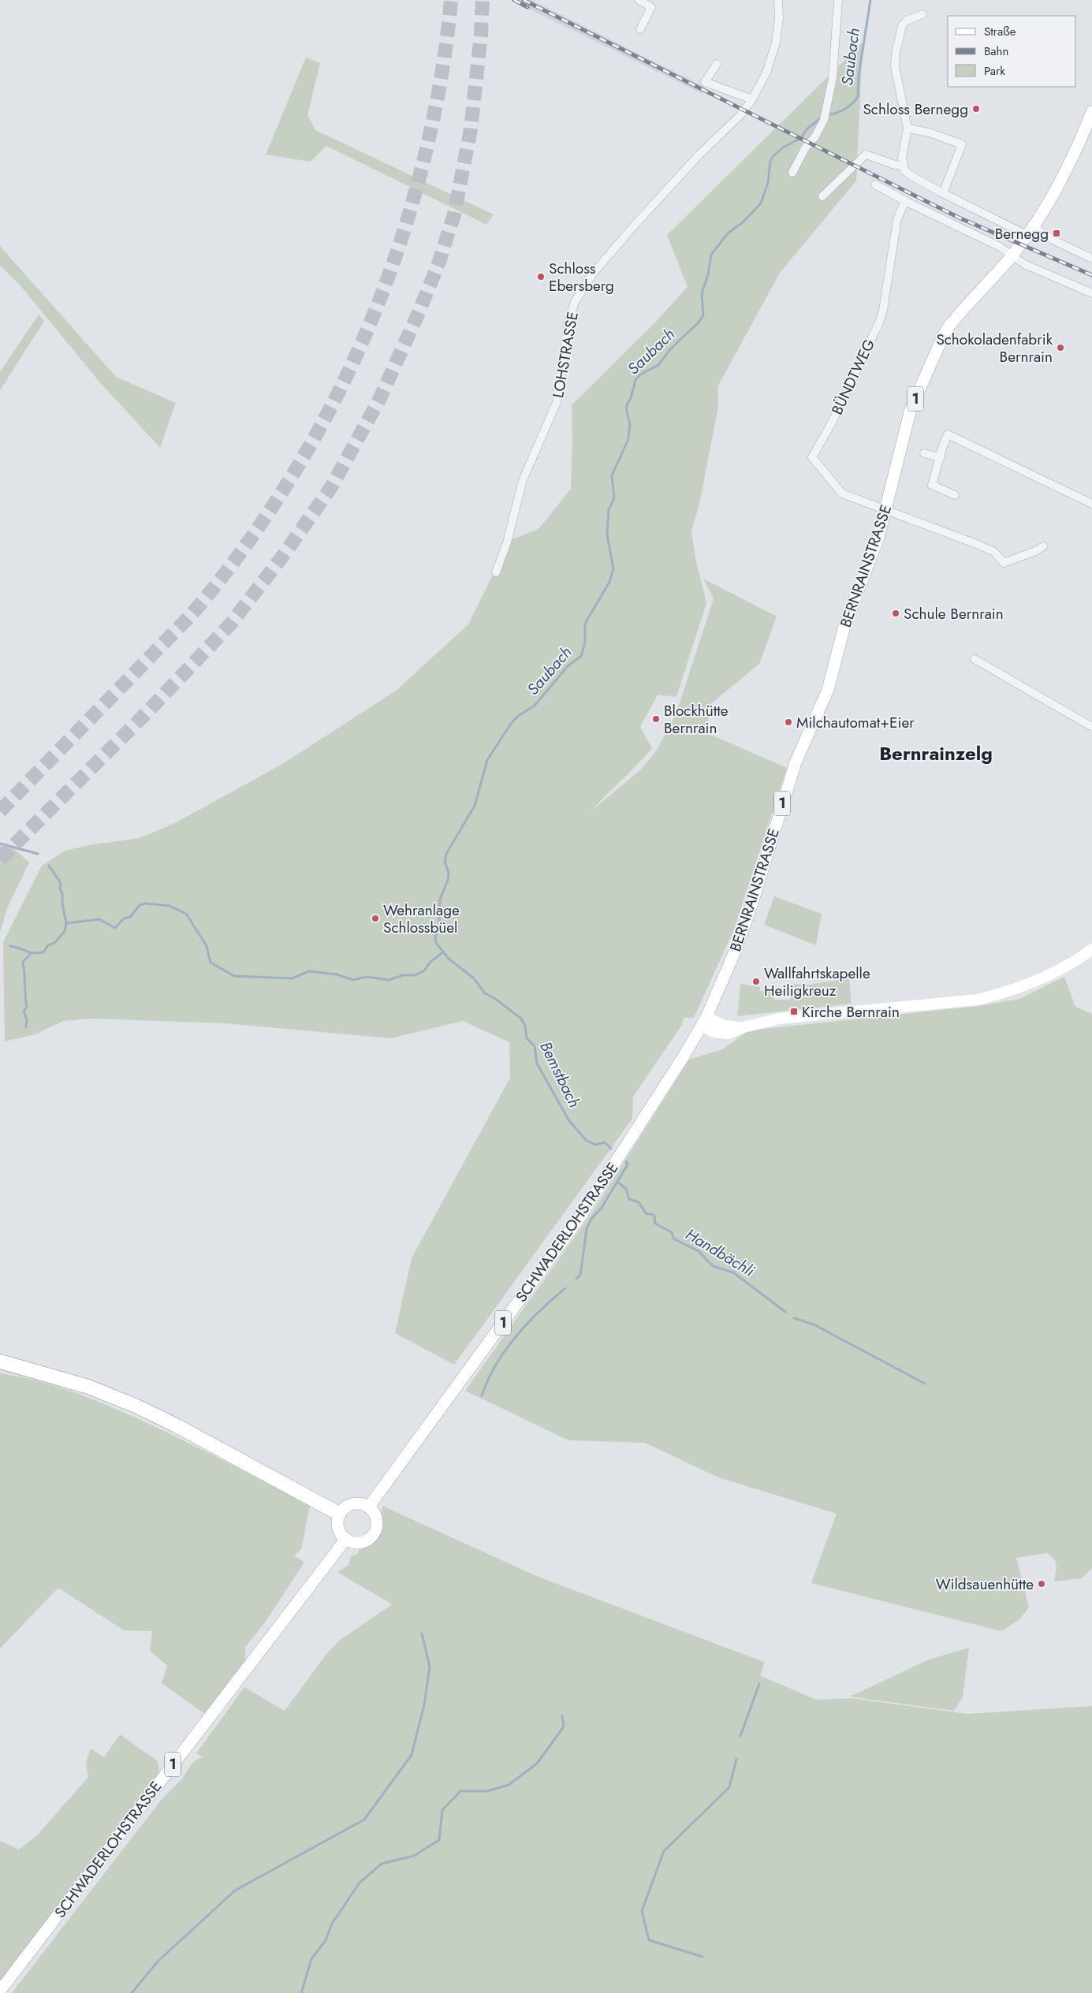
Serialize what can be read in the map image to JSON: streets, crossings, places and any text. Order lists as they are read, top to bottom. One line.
{"streets":{"main road":["1","BERNRAINSTRASSE","SCHWADERLOHSTRASSE"],"street":["LOHSTRASSE","BÜNDTWEG"]},"crossings":[["BÜNDTWEG","BERNRAINSTRASSE"],["BERNRAINSTRASSE","SCHWADERLOHSTRASSE"]],"districts":["Bernrainzelg"],"water":["Saubach","Bemstbach","Handbächli"],"places":{"other":["Schloss Bernegg","Schloss Ebersberg","Schokoladenfabrik Bernrain","Schule Bernrain","Blockhütte Bernrain","Milchautomat+Eier","Wehranlage Schlossbüel","Wallfahrtskapelle Heiligkreuz","Wildsauenhütte"],"transit":["Bernegg","Kirche Bernrain"]},"legend":["Straße","Bahn","Park"]}
